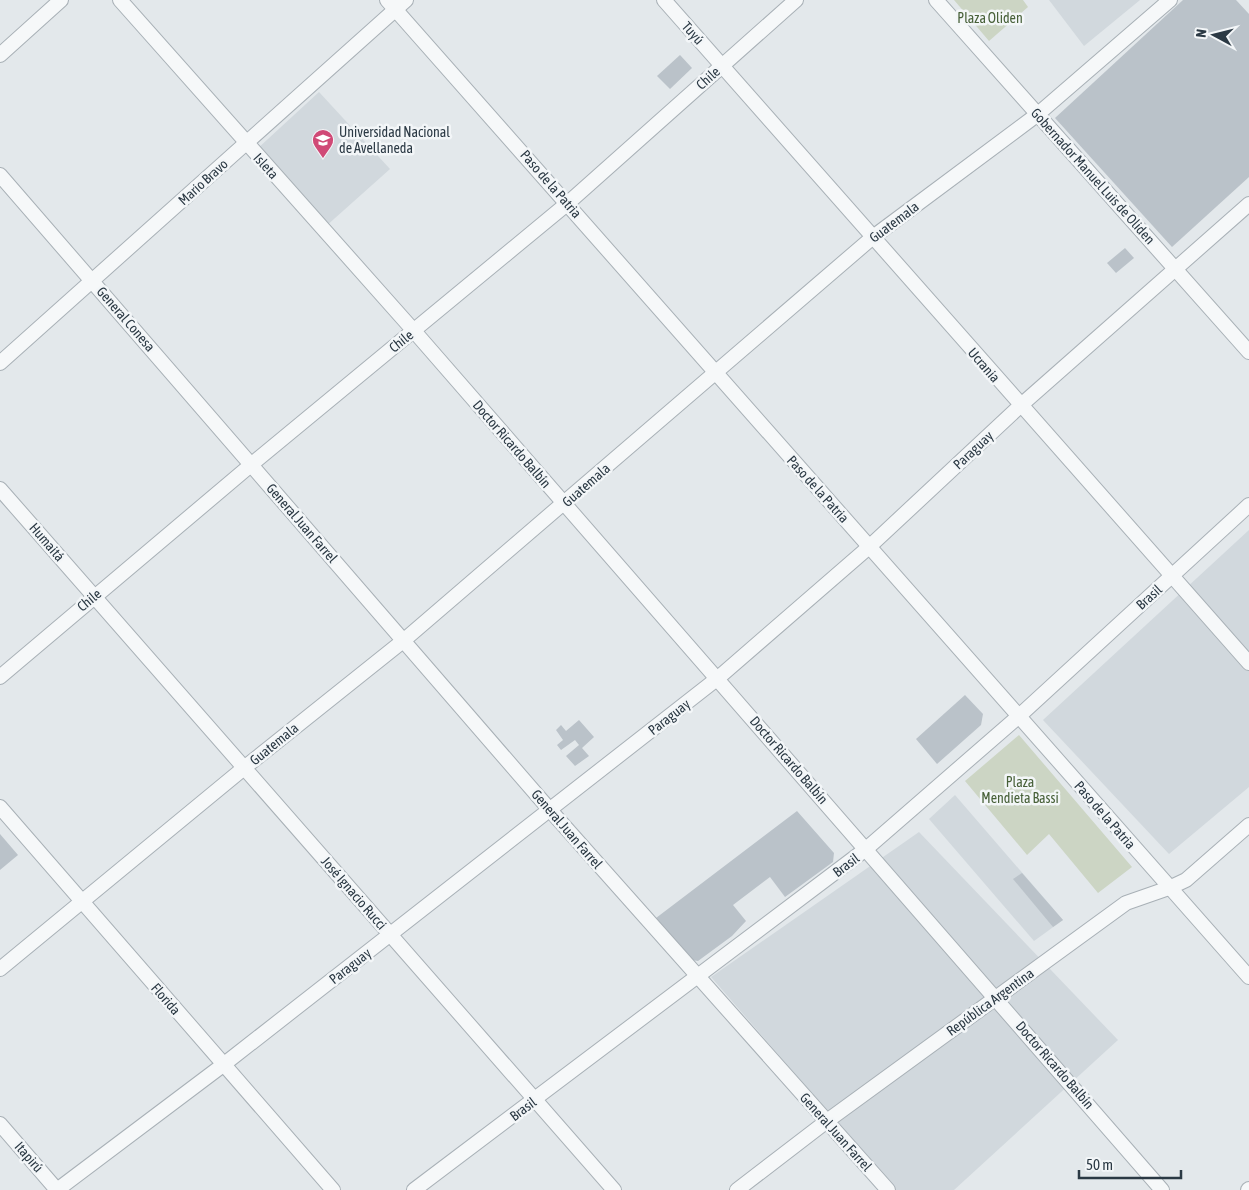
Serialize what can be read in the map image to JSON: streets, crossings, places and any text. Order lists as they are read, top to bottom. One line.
{"streets":{"street":["Tuyú","Chile","Isleta","Gobernador Manuel Luis de Oliden","Mario Bravo","Paso de la Patria","Guatemala","General Conesa","Ucrania","Doctor Ricardo Balbín","Paraguay","General Juan Farrel","Humaitá","Brasil","José Ignacio Rucci","Florida","República Argentina","Itapirú"]},"crossings":[["Tuyú","Chile"],["Tuyú","Ucrania"],["Chile","Isleta"],["Chile","Paso de la Patria"],["Chile","General Conesa"],["Chile","Ucrania"],["Chile","Doctor Ricardo Balbín"],["Chile","General Juan Farrel"],["Chile","Humaitá"],["Chile","José Ignacio Rucci"],["Isleta","Mario Bravo"],["Isleta","Doctor Ricardo Balbín"],["Gobernador Manuel Luis de Oliden","Guatemala"],["Gobernador Manuel Luis de Oliden","Paraguay"],["Mario Bravo","Paso de la Patria"],["Mario Bravo","General Conesa"],["Paso de la Patria","Guatemala"],["Paso de la Patria","Paraguay"],["Paso de la Patria","Brasil"],["Paso de la Patria","República Argentina"],["Guatemala","Ucrania"],["Guatemala","Doctor Ricardo Balbín"],["Guatemala","General Juan Farrel"],["Guatemala","José Ignacio Rucci"],["Guatemala","Florida"],["General Conesa","General Juan Farrel"],["Ucrania","Paraguay"],["Ucrania","Brasil"],["Doctor Ricardo Balbín","Paraguay"],["Doctor Ricardo Balbín","Brasil"],["Doctor Ricardo Balbín","República Argentina"],["Paraguay","General Juan Farrel"],["Paraguay","José Ignacio Rucci"],["Paraguay","Florida"],["Paraguay","Itapirú"],["General Juan Farrel","Brasil"],["General Juan Farrel","República Argentina"],["Humaitá","José Ignacio Rucci"],["Brasil","José Ignacio Rucci"]],"parks":["Plaza Oliden","Plaza Mendieta Bassi"],"places":{"school or university":["Universidad Nacional de Avellaneda"]},"scale_bar":"50 m","north":"left"}
